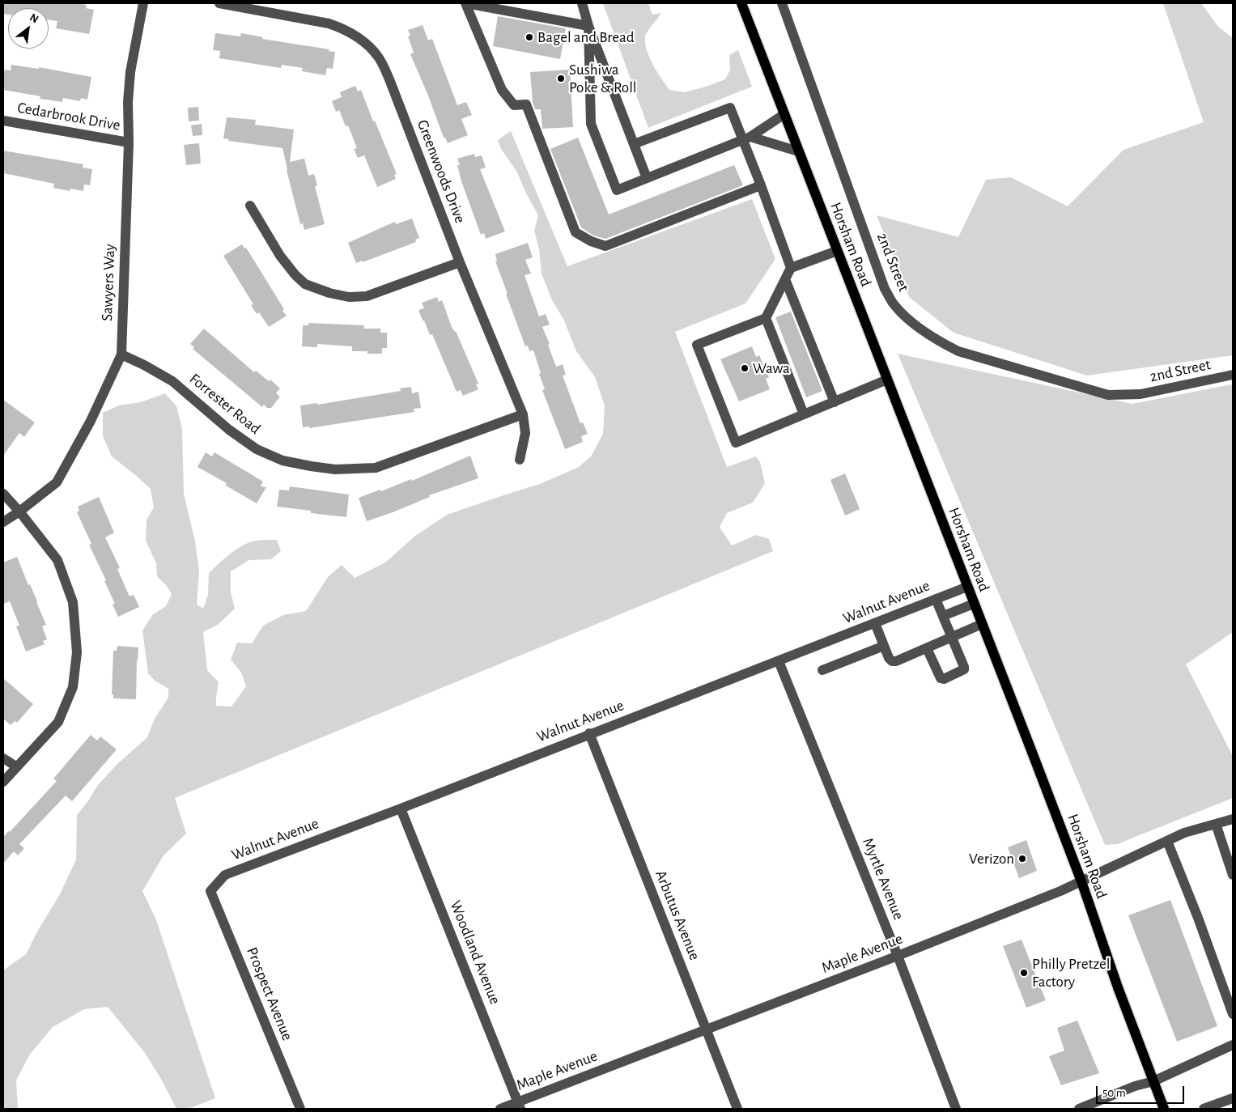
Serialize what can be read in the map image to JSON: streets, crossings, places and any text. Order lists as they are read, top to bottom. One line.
{"streets":{"main road":["Horsham Road"],"street":["Cedarbrook Drive","Greenwoods Drive","2nd Street","Sawyers Way","Forrester Road","Walnut Avenue","Myrtle Avenue","Arbutus Avenue","Woodland Avenue","Maple Avenue","Prospect Avenue"]},"crossings":[["Cedarbrook Drive","Sawyers Way"],["Greenwoods Drive","Forrester Road"],["Horsham Road","Walnut Avenue"],["Horsham Road","Maple Avenue"],["Sawyers Way","Forrester Road"],["Walnut Avenue","Myrtle Avenue"],["Walnut Avenue","Arbutus Avenue"],["Walnut Avenue","Woodland Avenue"],["Walnut Avenue","Prospect Avenue"],["Myrtle Avenue","Maple Avenue"],["Arbutus Avenue","Maple Avenue"],["Woodland Avenue","Maple Avenue"]],"places":["Bagel and Bread","Sushiwa Poke & Roll","Wawa","Verizon","Philly Pretzel Factory"],"scale_bar":"50 m","north":"top right"}
